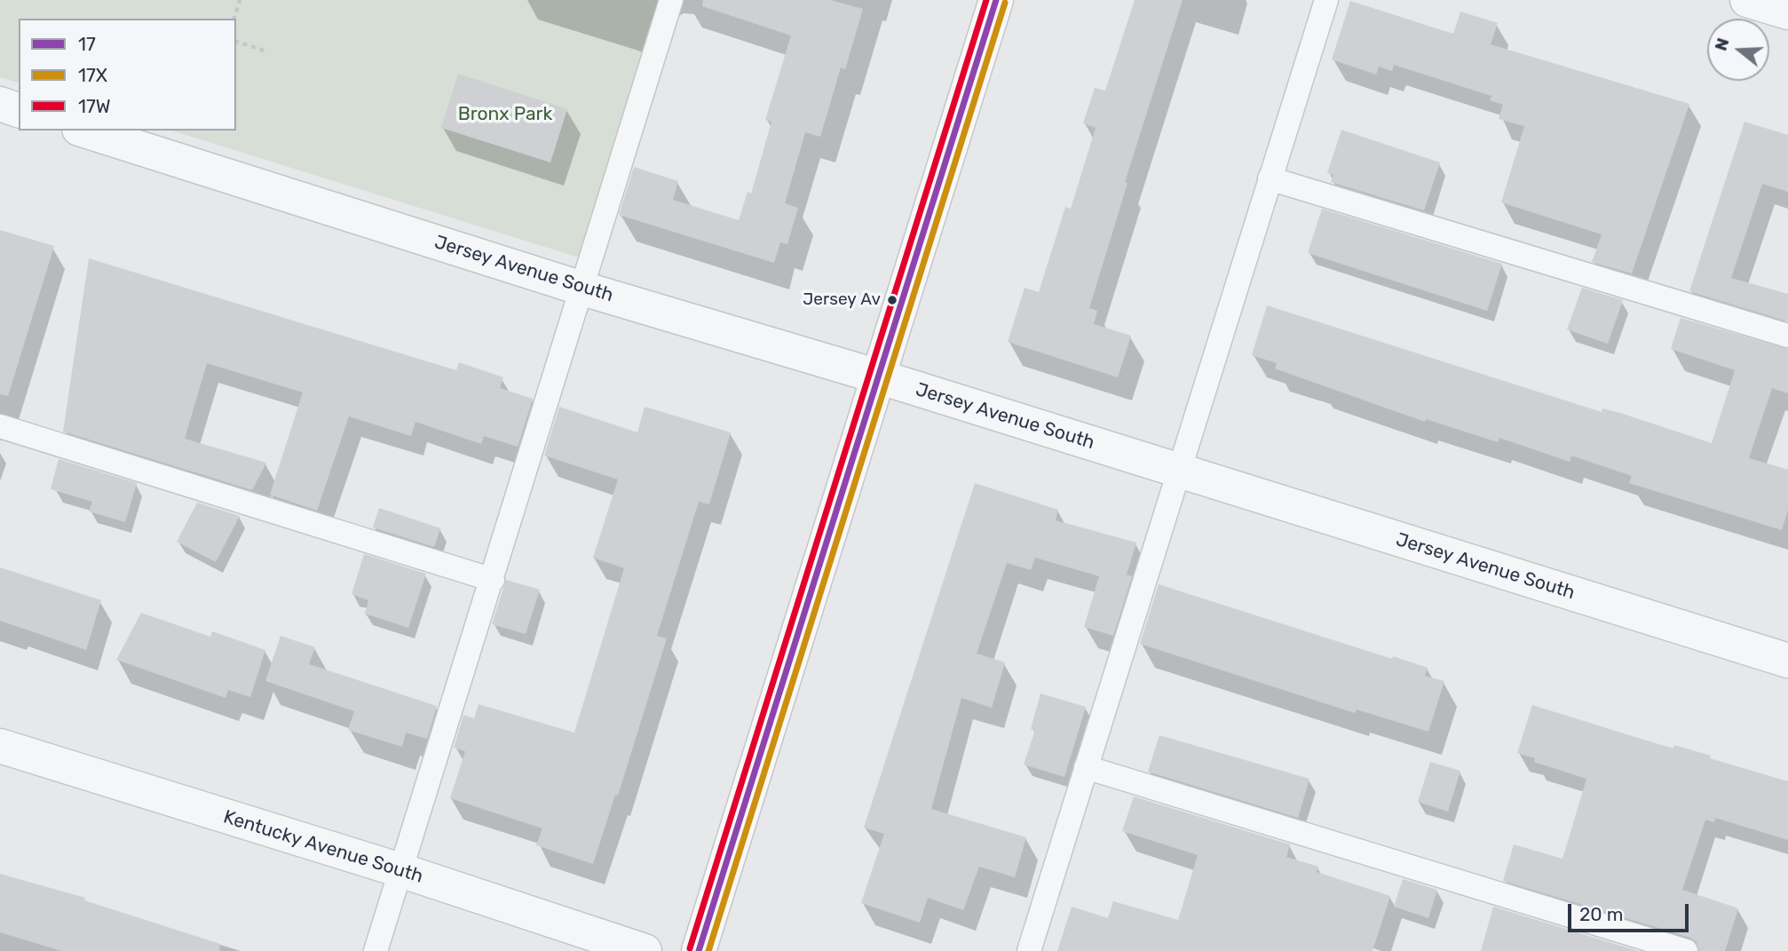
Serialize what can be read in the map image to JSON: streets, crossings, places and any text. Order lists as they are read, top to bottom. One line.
{"streets":{"street":["Jersey Avenue South","Kentucky Avenue South"]},"parks":["Bronx Park"],"places":["Jersey Av"],"lines":["transit line 17","transit line 17W","transit line 17X"],"legend":["17","17X","17W"],"scale_bar":"20 m","north":"left"}
